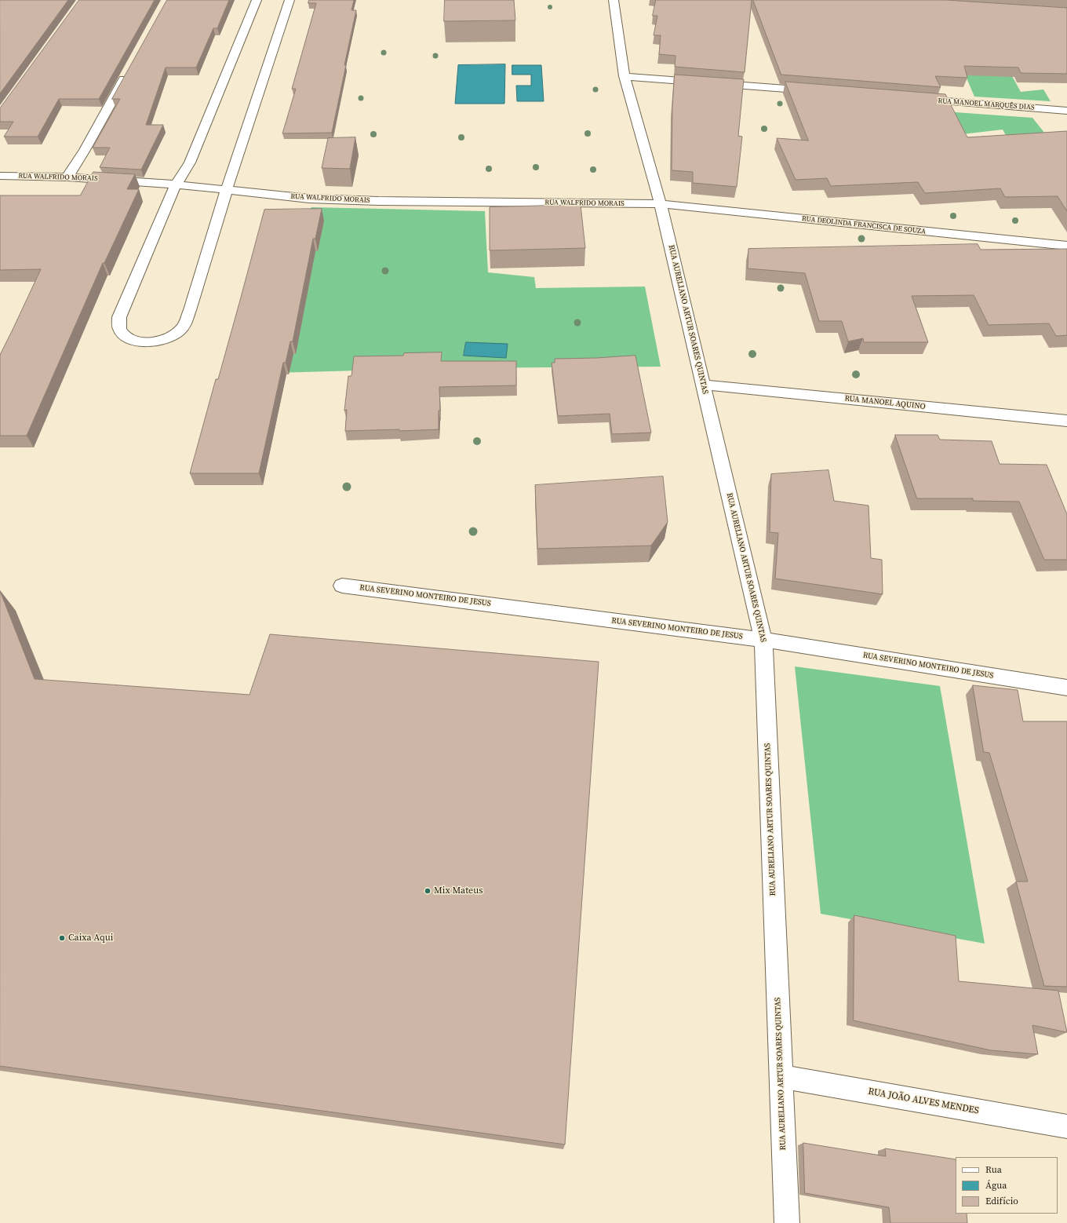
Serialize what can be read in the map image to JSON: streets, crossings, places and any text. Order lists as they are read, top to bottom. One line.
{"streets":{"street":["RUA MANOEL MARQUÊS DIAS","RUA WALFRIDO MORAIS","RUA DEOLINDA FRANCISCA DE SOUZA","RUA AURELIANO ARTUR SOARES QUINTAS","RUA MANOEL AQUINO","RUA SEVERINO MONTEIRO DE JESUS","RUA JOÃO ALVES MENDES"]},"crossings":[["RUA WALFRIDO MORAIS","RUA DEOLINDA FRANCISCA DE SOUZA"],["RUA WALFRIDO MORAIS","RUA AURELIANO ARTUR SOARES QUINTAS"],["RUA DEOLINDA FRANCISCA DE SOUZA","RUA AURELIANO ARTUR SOARES QUINTAS"],["RUA AURELIANO ARTUR SOARES QUINTAS","RUA MANOEL AQUINO"],["RUA AURELIANO ARTUR SOARES QUINTAS","RUA SEVERINO MONTEIRO DE JESUS"],["RUA AURELIANO ARTUR SOARES QUINTAS","RUA JOÃO ALVES MENDES"]],"places":["Mix Mateus","Caixa Aqui"],"legend":["Rua","Água","Edifício"]}
